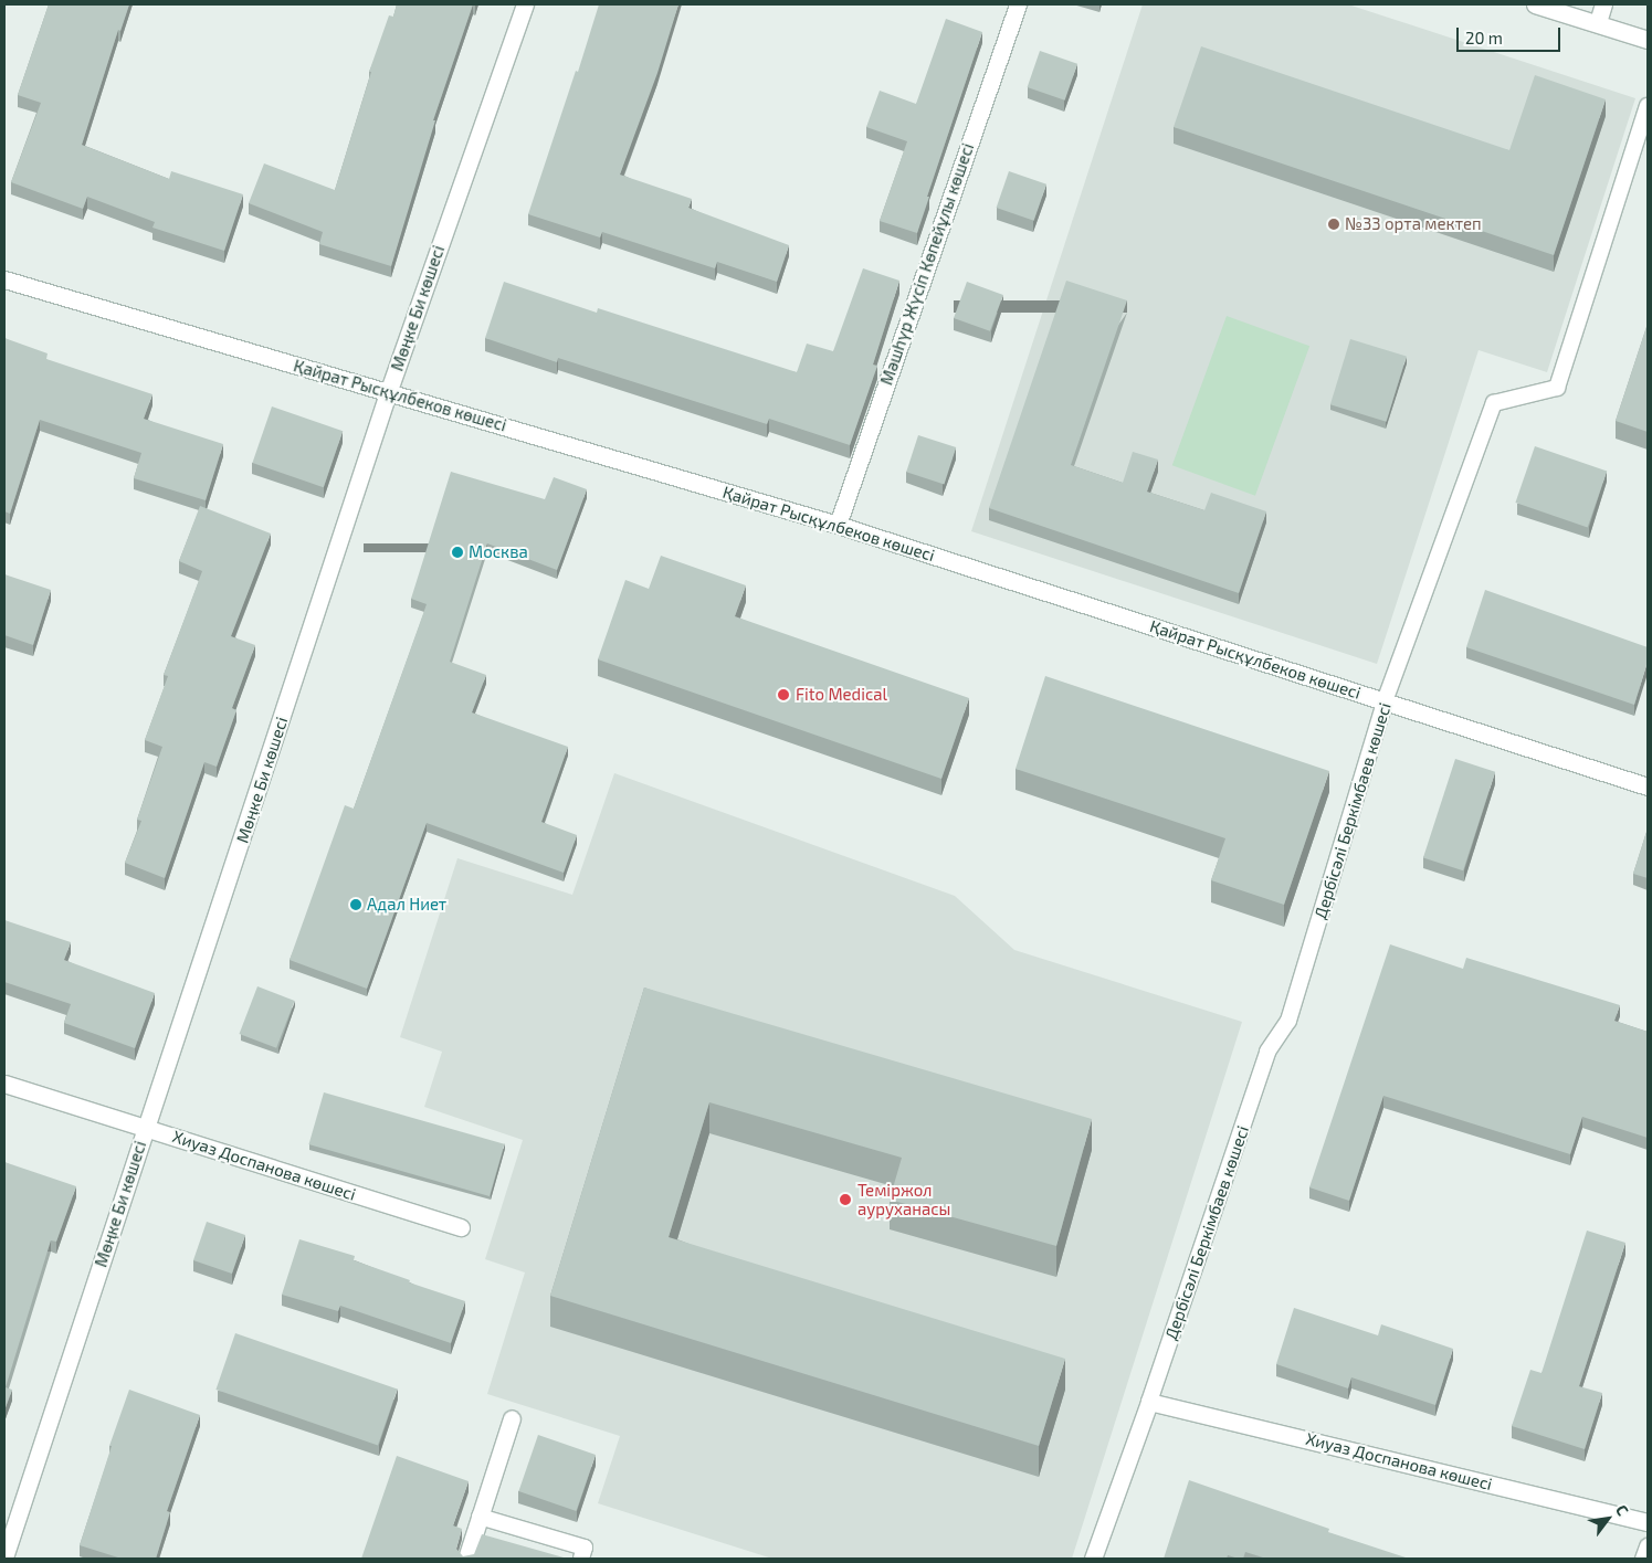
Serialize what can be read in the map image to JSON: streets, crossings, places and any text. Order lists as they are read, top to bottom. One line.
{"streets":{"street":["Мәшһүр Жүсіп Көпейұлы көшесі","Мөңке Би көшесі","Қайрат Рысқұлбеков көшесі","Дербісәлі Беркімбаев көшесі","Хиуаз Доспанова көшесі"]},"crossings":[["Мәшһүр Жүсіп Көпейұлы көшесі","Қайрат Рысқұлбеков көшесі"],["Мөңке Би көшесі","Қайрат Рысқұлбеков көшесі"],["Мөңке Би көшесі","Хиуаз Доспанова көшесі"],["Қайрат Рысқұлбеков көшесі","Дербісәлі Беркімбаев көшесі"],["Дербісәлі Беркімбаев көшесі","Хиуаз Доспанова көшесі"]],"places":["№33 орта мектеп","Москва","Fito Medical","Адал Ниет","Теміржол ауруханасы"],"scale_bar":"20 m","north":"top right"}
